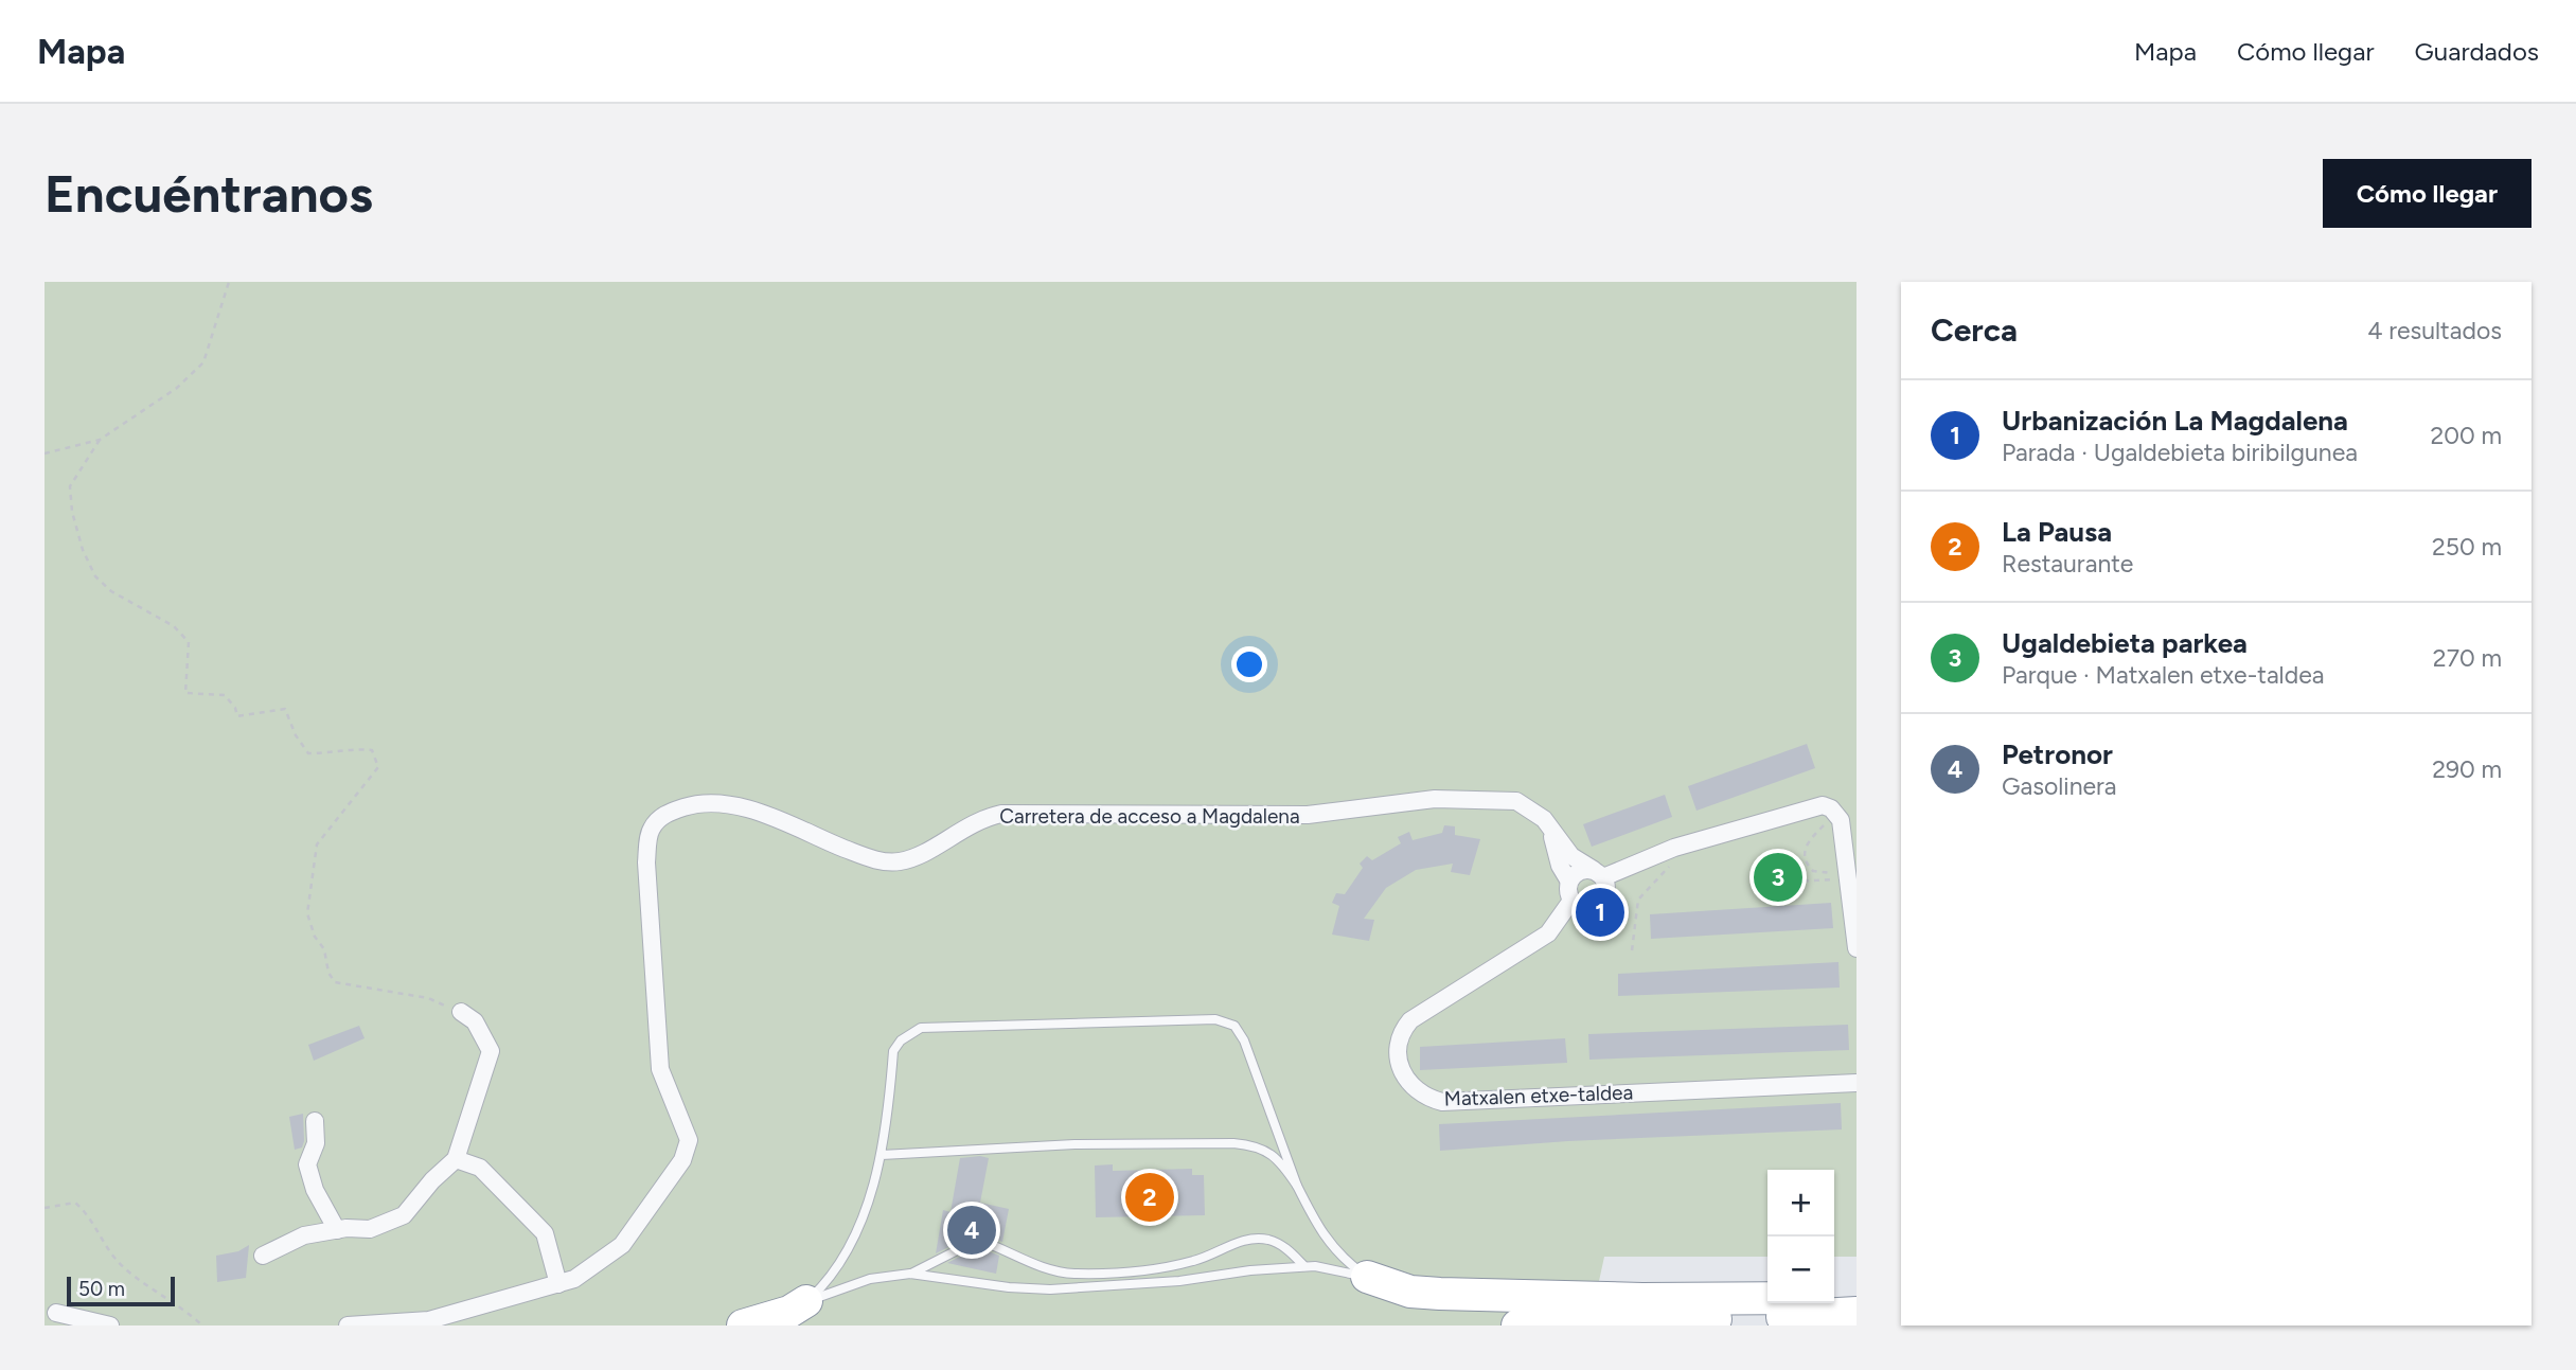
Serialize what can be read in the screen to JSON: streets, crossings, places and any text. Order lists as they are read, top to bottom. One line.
{"streets":{"street":["Carretera de acceso a Magdalena","Matxalen etxe-taldea"]},"crossings":[["Carretera de acceso a Magdalena","Matxalen etxe-taldea"]],"scale_bar":"50 m","page":{"header":"Mapa","nav":["Mapa","Cómo llegar","Guardados"],"buttons":"Cómo llegar","title":"Encuéntranos","heading":["Cerca","4 resultados"],"list":[{"mark":"1","name":"Urbanización La Magdalena","note":"Parada · Ugaldebieta biribilgunea","value":"200 m"},{"mark":"2","name":"La Pausa","note":"Restaurante","value":"250 m"},{"mark":"3","name":"Ugaldebieta parkea","note":"Parque · Matxalen etxe-taldea","value":"270 m"},{"mark":"4","name":"Petronor","note":"Gasolinera","value":"290 m"}],"pins":["3","1","2","4"],"map_buttons":["+","−"],"scale":"50 m"}}
